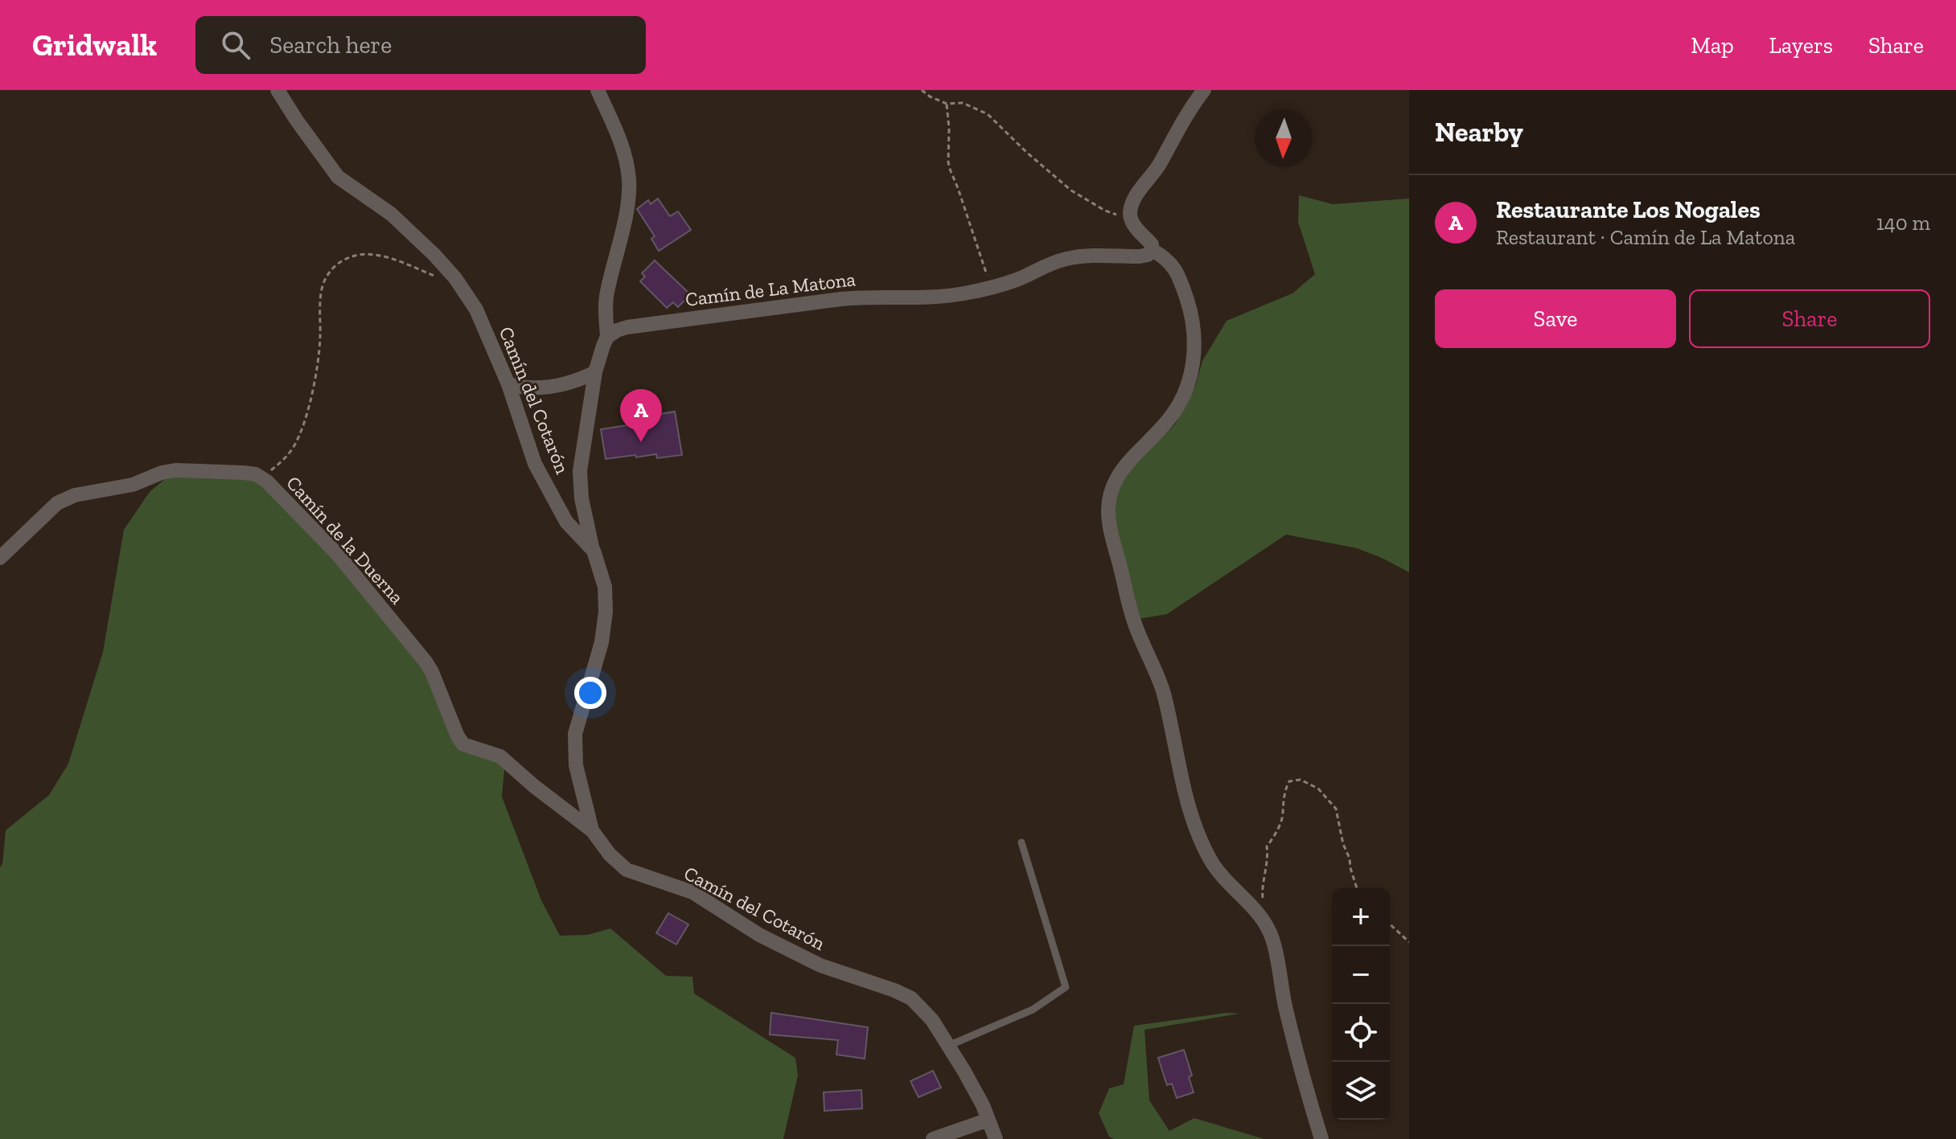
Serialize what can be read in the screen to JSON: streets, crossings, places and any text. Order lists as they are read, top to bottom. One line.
{"streets":{"street":["Camín de La Matona","Camín del Cotarón","Camín de la Duerna"]},"crossings":[["Camín del Cotarón","Camín de la Duerna"]],"north":"bottom","page":{"header":"Gridwalk","search":"Search here","nav":["Map","Layers","Share"],"heading":"Nearby","list":[{"mark":"A","name":"Restaurante Los Nogales","note":"Restaurant · Camín de La Matona","value":"140 m"}],"buttons":["Save","Share"],"pins":"A","map_buttons":["+","−"]}}
